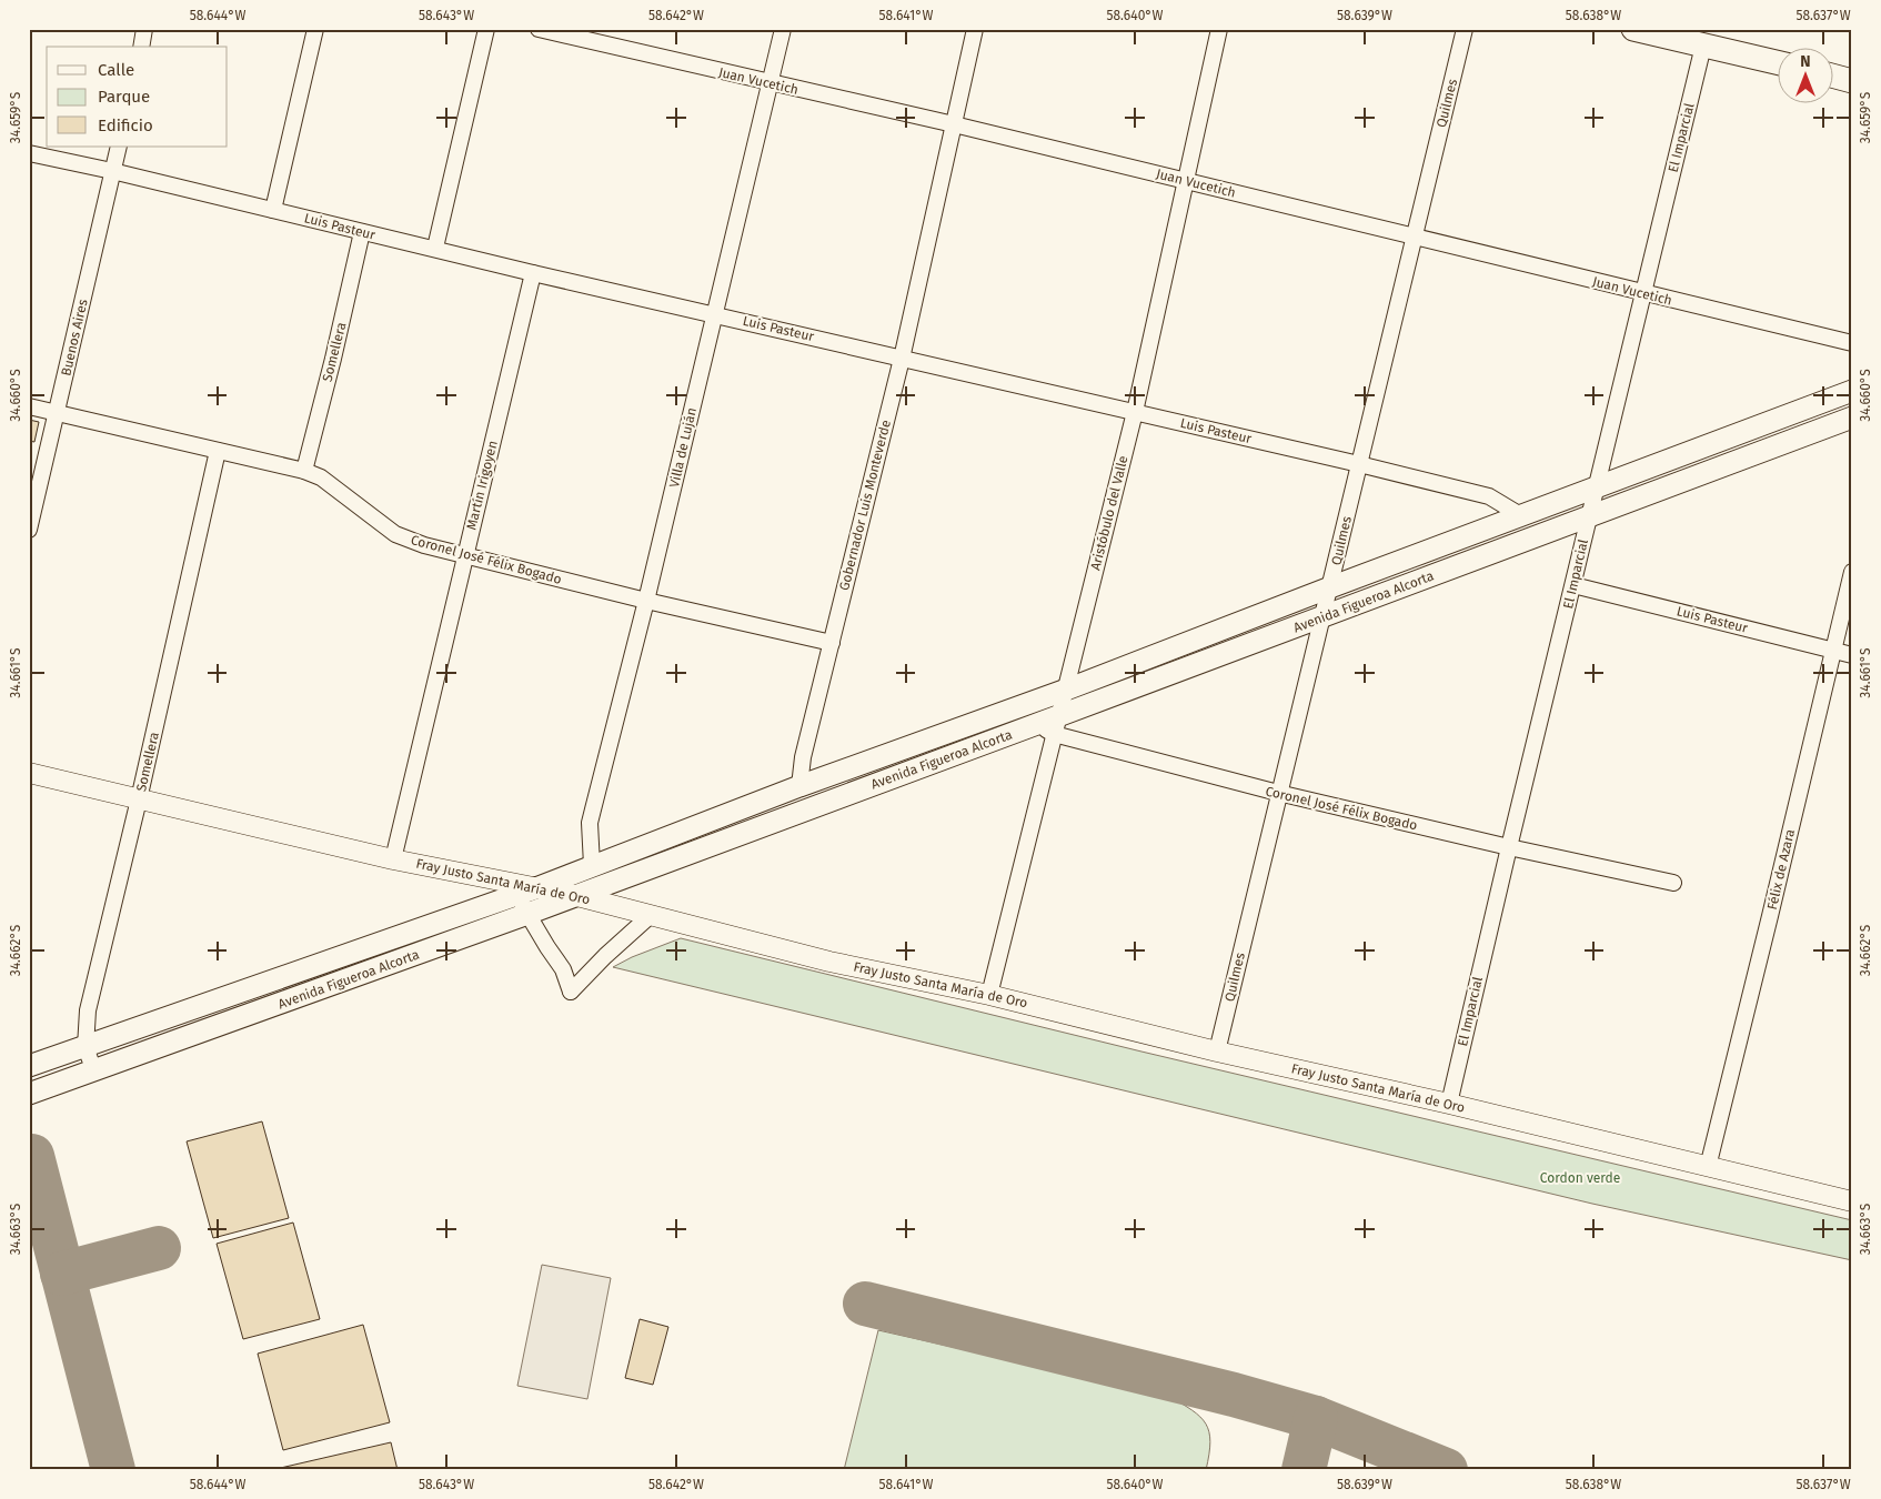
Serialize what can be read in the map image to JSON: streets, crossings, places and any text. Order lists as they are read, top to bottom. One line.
{"streets":{"main road":["Avenida Figueroa Alcorta"],"street":["Juan Vucetich","Quilmes","El Imparcial","Luis Pasteur","Buenos Aires","Somellera","Villa de Luján","Martín Irigoyen","Gobernador Luis Monteverde","Aristóbulo del Valle","Coronel José Félix Bogado","Félix de Azara","Fray Justo Santa María de Oro"]},"crossings":[["Juan Vucetich","Quilmes"],["Juan Vucetich","El Imparcial"],["Juan Vucetich","Villa de Luján"],["Juan Vucetich","Gobernador Luis Monteverde"],["Juan Vucetich","Aristóbulo del Valle"],["Quilmes","Luis Pasteur"],["Quilmes","Coronel José Félix Bogado"],["Quilmes","Avenida Figueroa Alcorta"],["Quilmes","Fray Justo Santa María de Oro"],["El Imparcial","Luis Pasteur"],["El Imparcial","Coronel José Félix Bogado"],["El Imparcial","Avenida Figueroa Alcorta"],["El Imparcial","Fray Justo Santa María de Oro"],["Luis Pasteur","Buenos Aires"],["Luis Pasteur","Somellera"],["Luis Pasteur","Villa de Luján"],["Luis Pasteur","Martín Irigoyen"],["Luis Pasteur","Gobernador Luis Monteverde"],["Luis Pasteur","Aristóbulo del Valle"],["Luis Pasteur","Avenida Figueroa Alcorta"],["Luis Pasteur","Félix de Azara"],["Buenos Aires","Coronel José Félix Bogado"],["Somellera","Coronel José Félix Bogado"],["Somellera","Avenida Figueroa Alcorta"],["Somellera","Fray Justo Santa María de Oro"],["Villa de Luján","Coronel José Félix Bogado"],["Villa de Luján","Avenida Figueroa Alcorta"],["Martín Irigoyen","Coronel José Félix Bogado"],["Martín Irigoyen","Fray Justo Santa María de Oro"],["Gobernador Luis Monteverde","Coronel José Félix Bogado"],["Gobernador Luis Monteverde","Avenida Figueroa Alcorta"],["Aristóbulo del Valle","Coronel José Félix Bogado"],["Aristóbulo del Valle","Avenida Figueroa Alcorta"],["Aristóbulo del Valle","Fray Justo Santa María de Oro"],["Coronel José Félix Bogado","Avenida Figueroa Alcorta"],["Avenida Figueroa Alcorta","Fray Justo Santa María de Oro"],["Félix de Azara","Fray Justo Santa María de Oro"]],"parks":["Cordon verde"],"legend":["Calle","Parque","Edificio"],"north":"top","coordinates":["58.644°W","58.643°W","58.642°W","58.641°W","58.640°W","58.639°W","58.638°W","58.637°W","34.659°S","34.660°S","34.661°S","34.662°S","34.663°S"]}
